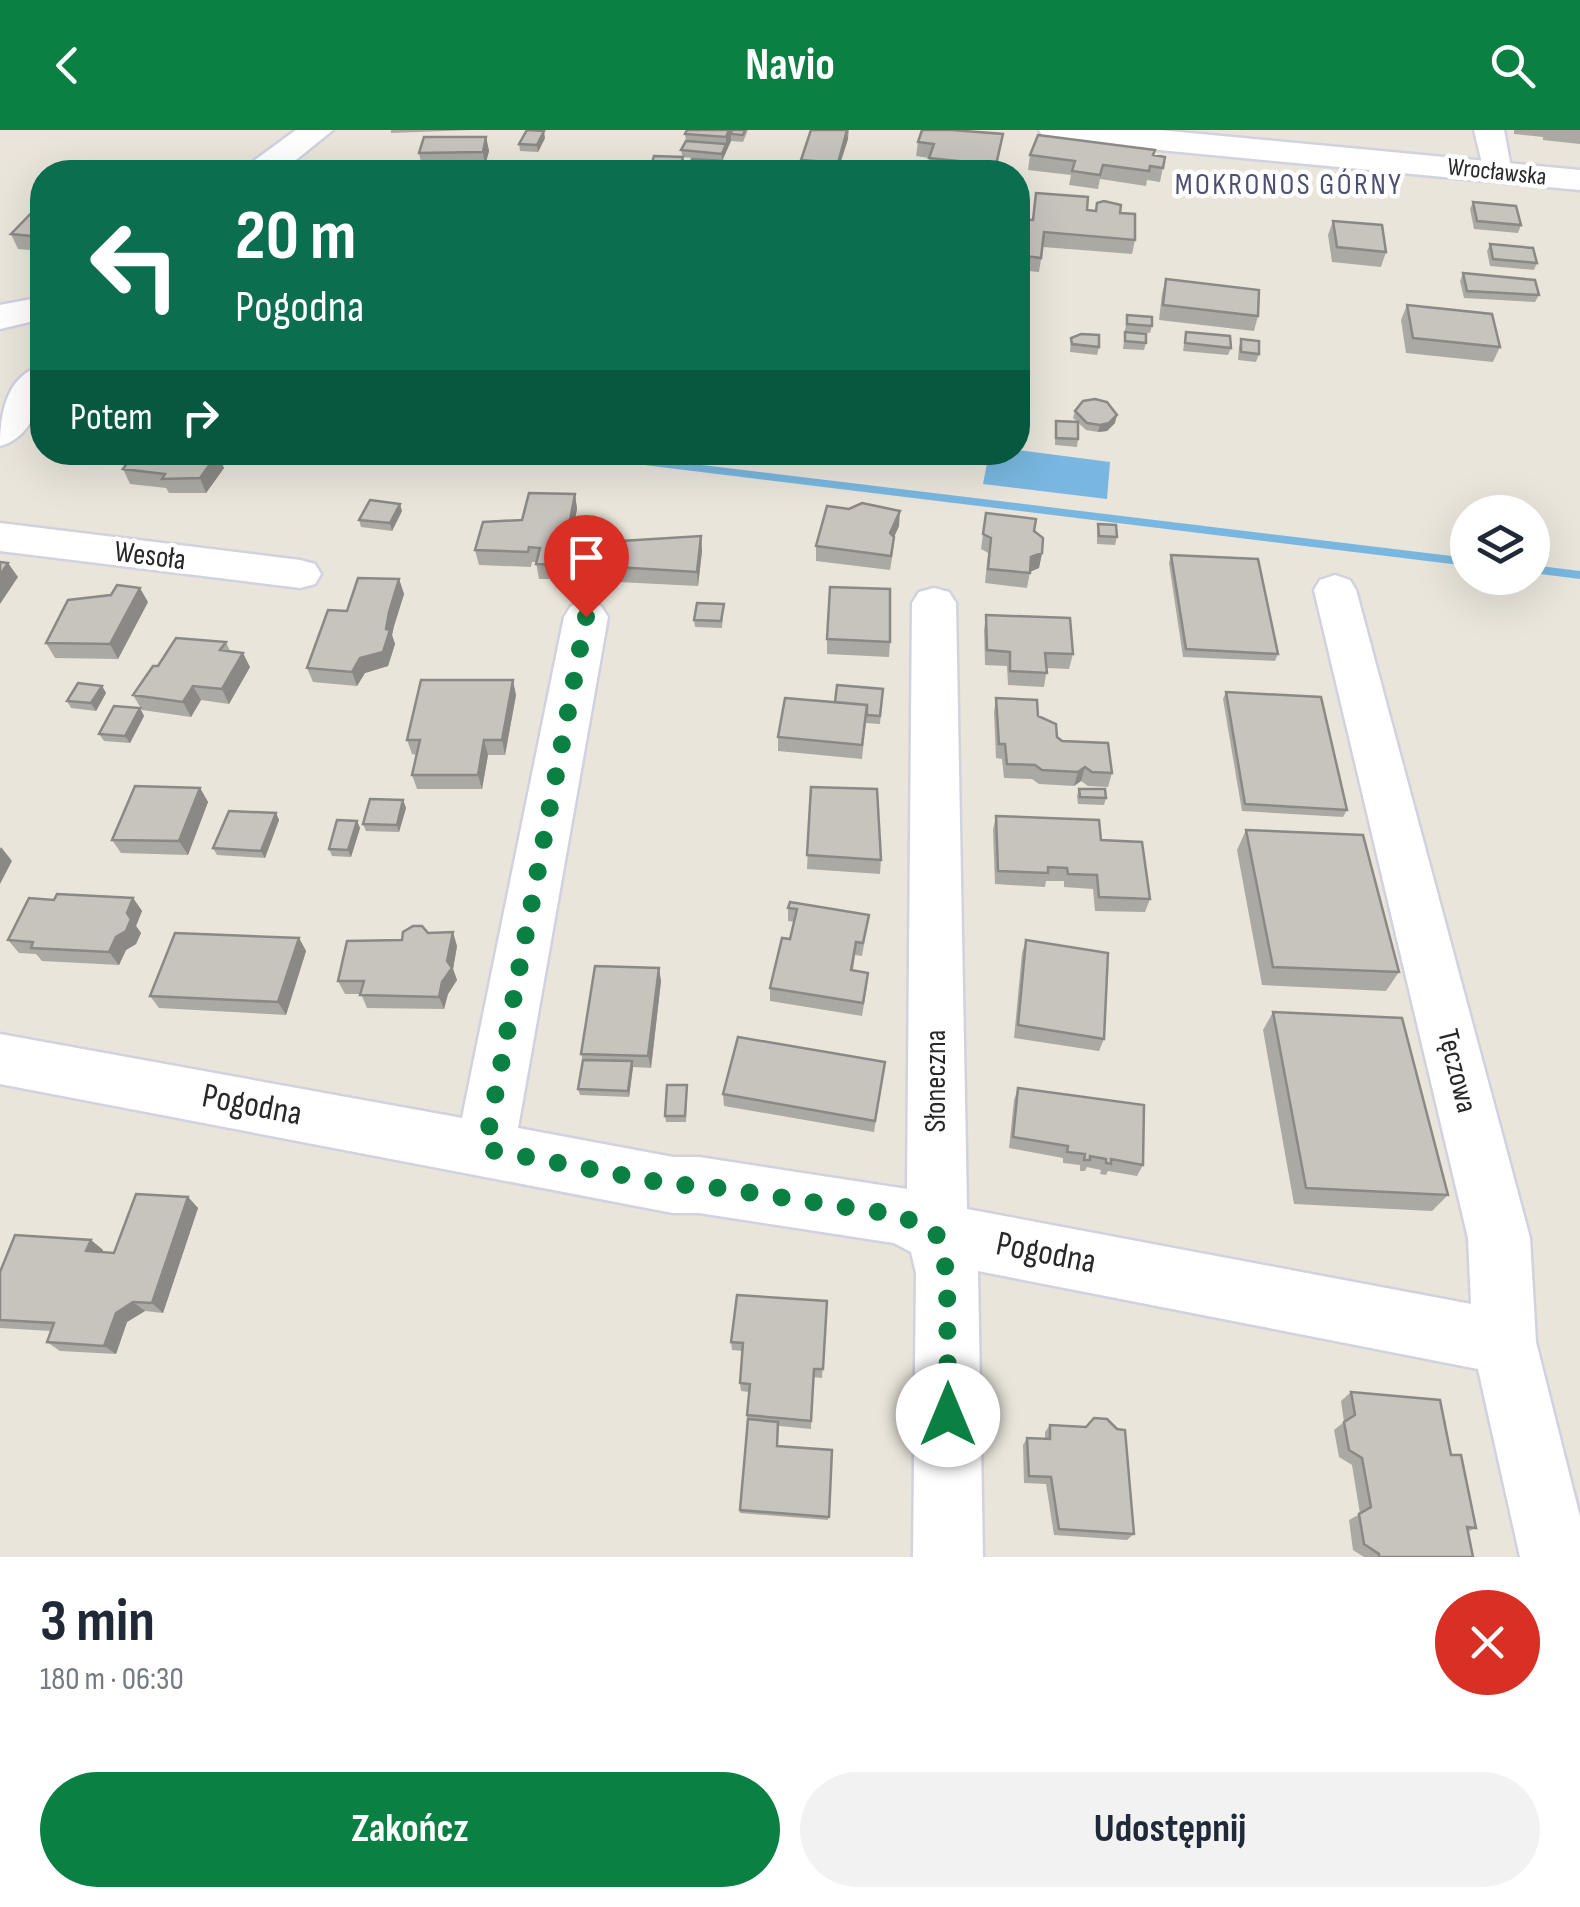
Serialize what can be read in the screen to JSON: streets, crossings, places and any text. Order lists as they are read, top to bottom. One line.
{"streets":{"street":["Wrocławska","Wesoła","Tęczowa","Słoneczna","Pogodna"]},"crossings":[["Tęczowa","Pogodna"],["Słoneczna","Pogodna"]],"districts":["MOKRONOS GÓRNY"],"page":{"header":"Navio","turn":["20 m","Pogodna"],"then":"Potem","heading":["3 min","180 m · 06:30"],"buttons":["Zakończ","Udostępnij"]}}
